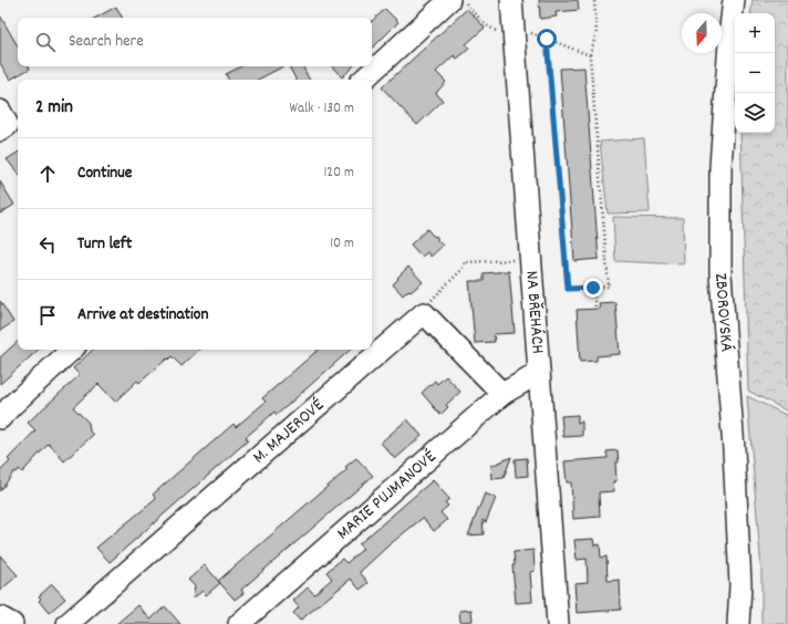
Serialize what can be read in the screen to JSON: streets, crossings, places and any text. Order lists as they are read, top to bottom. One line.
{"streets":{"street":["NA BŘEHÁCH","ZBOROVSKÁ","M. MAJEROVÉ","MARIE PUJMANOVÉ"]},"crossings":[["NA BŘEHÁCH","MARIE PUJMANOVÉ"],["M. MAJEROVÉ","MARIE PUJMANOVÉ"]],"north":"bottom","page":{"map_buttons":["+","−"],"search":"Search here","heading":["2 min","Walk · 130 m"],"list":[["Continue","120 m"],["Turn left","10 m"],"Arrive at destination"]}}
